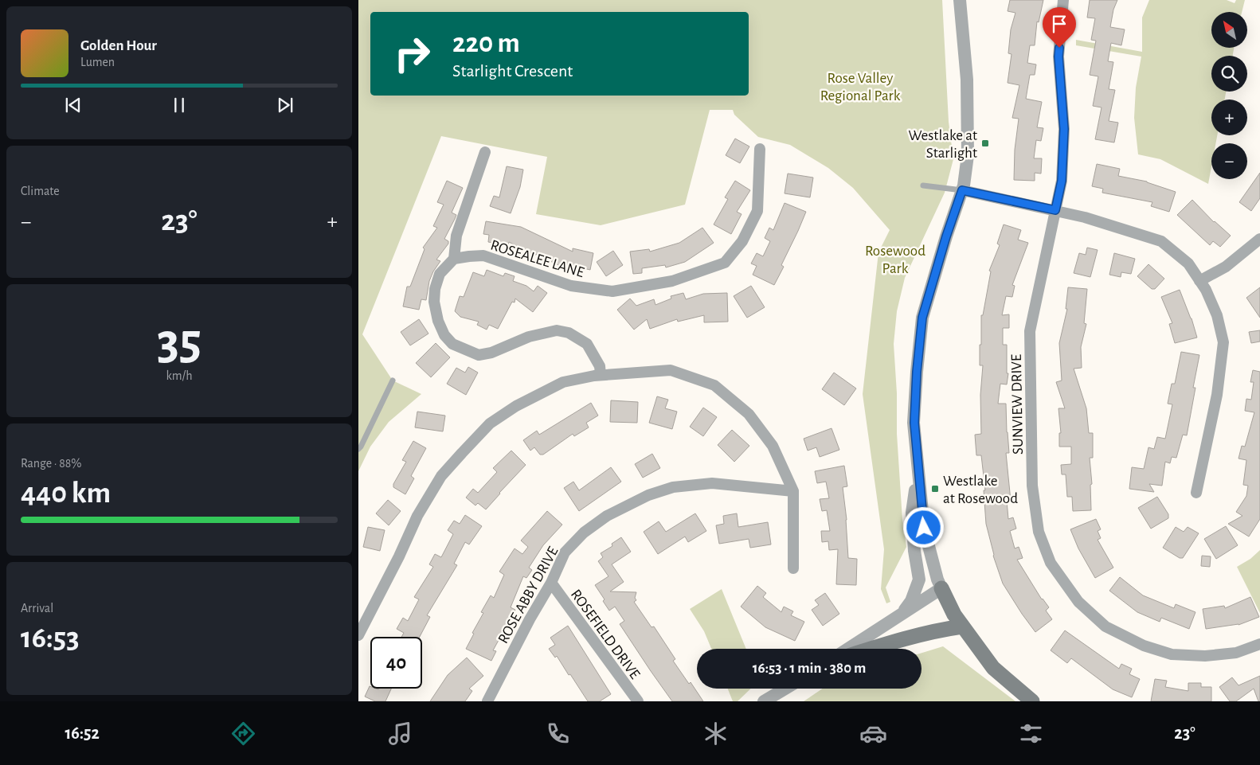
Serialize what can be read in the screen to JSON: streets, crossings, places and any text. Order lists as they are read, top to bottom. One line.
{"streets":{"street":["ROSEALEE LANE","SUNVIEW DRIVE","ROSE ABBY DRIVE","ROSEFIELD DRIVE"]},"crossings":[["ROSE ABBY DRIVE","ROSEFIELD DRIVE"]],"parks":["Rose Valley Regional Park","Rosewood Park"],"places":{"transit":["Westlake at Starlight","Westlake at Rosewood"]},"north":"top left","page":{"map_buttons":["+","−"],"turn":["220 m","Starlight Crescent"],"song":["Golden Hour","Lumen"],"tile":["Climate",["35","km/h"],["Range · 88%","440 km"],["Arrival","16:53"]],"heat":["−","23°","+"],"limit":"40","trip":"16:53 · 1 min · 380 m","tabs":["16:52","23°"]}}
